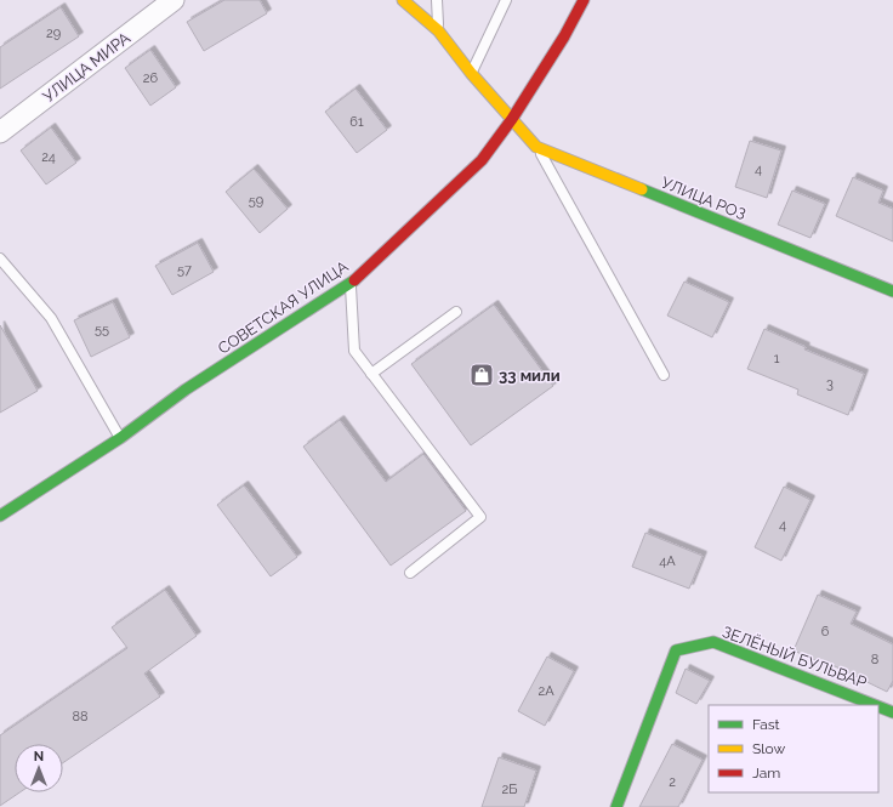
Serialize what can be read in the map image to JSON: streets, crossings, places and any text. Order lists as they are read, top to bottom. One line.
{"streets":{"street":["УЛИЦА МИРА","УЛИЦА РОЗ","СОВЕТСКАЯ УЛИЦА","ЗЕЛЁНЫЙ БУЛЬВАР"]},"crossings":[["УЛИЦА РОЗ","СОВЕТСКАЯ УЛИЦА"]],"places":{"shop":["33 мили"]},"house_numbers":["29","26","61","24","4","59","57","55","1","3","4","4А","6","8","2А","88","2","2Б"],"legend":["Fast","Slow","Jam"],"north":"top"}
